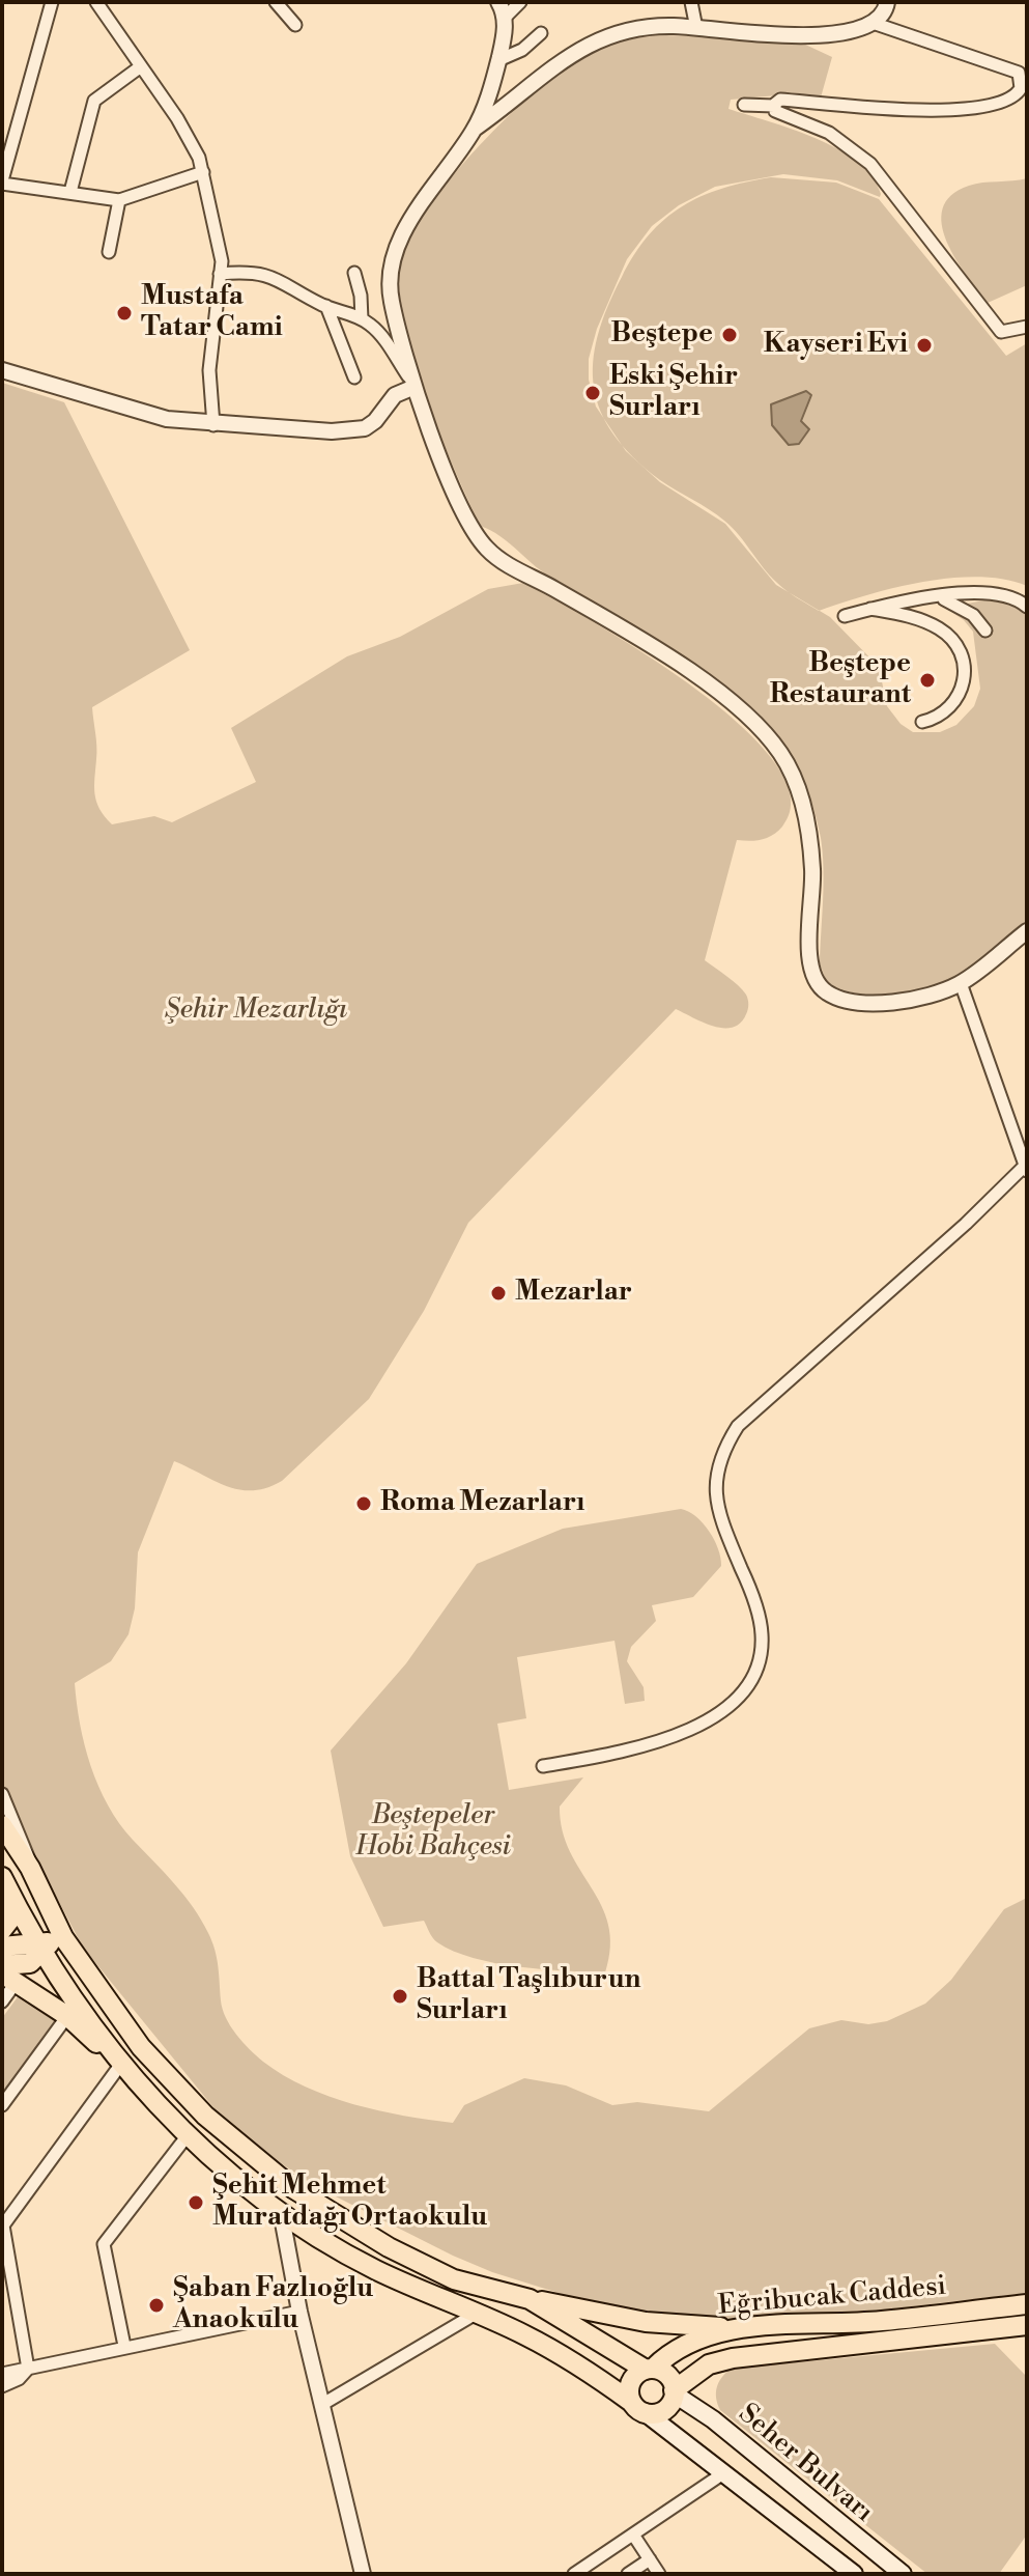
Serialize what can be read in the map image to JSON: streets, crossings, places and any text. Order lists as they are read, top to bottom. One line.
{"streets":{"main road":["Eğribucak Caddesi","Seher Bulvarı"]},"crossings":[["Eğribucak Caddesi","Seher Bulvarı"]],"parks":["Şehir Mezarlığı","Beştepeler Hobi Bahçesi"],"places":["Mustafa Tatar Cami","Beştepe","Kayseri Evi","Eski Şehir Surları","Beştepe Restaurant","Mezarlar","Roma Mezarları","Battal Taşlıburun Surları","Şehit Mehmet Muratdağı Ortaokulu","Şaban Fazlıoğlu Anaokulu"]}
